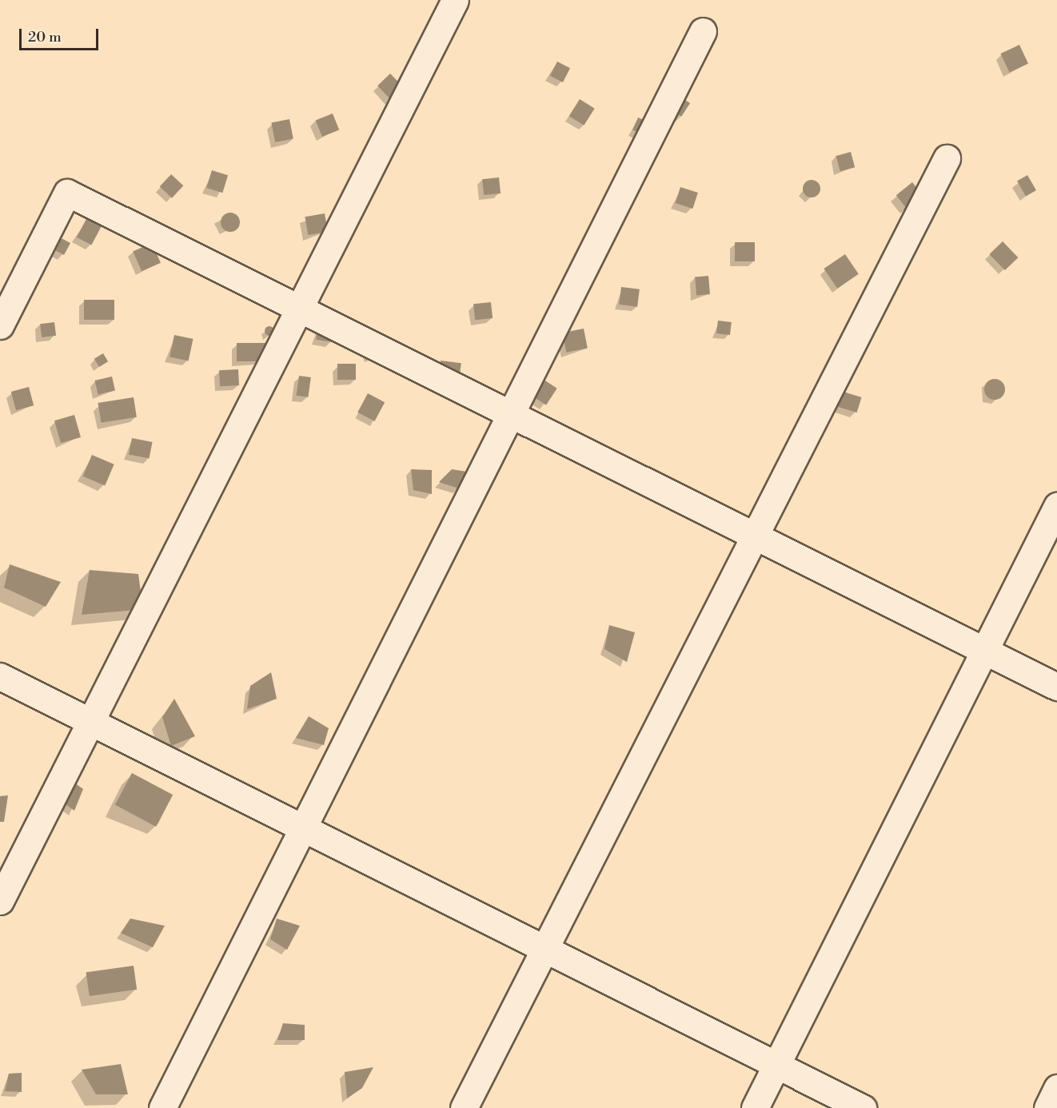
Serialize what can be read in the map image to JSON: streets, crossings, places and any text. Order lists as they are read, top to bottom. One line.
{"scale_bar":"20 m"}
